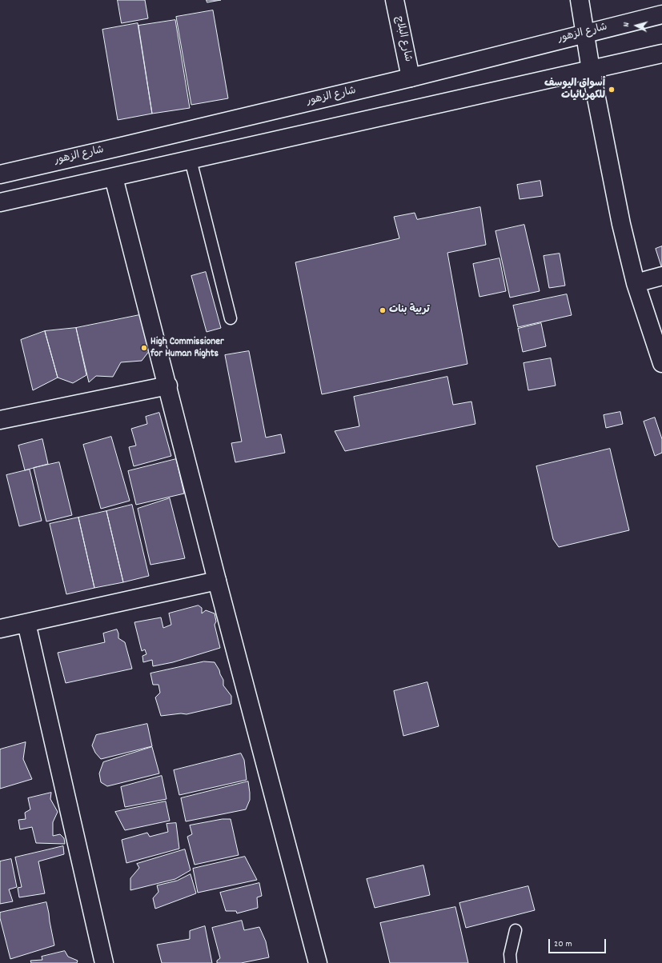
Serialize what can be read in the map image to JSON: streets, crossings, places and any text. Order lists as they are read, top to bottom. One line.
{"streets":{"street":["شارع الزهور","شارع البلاج"]},"crossings":[["شارع الزهور","شارع البلاج"]],"places":["أسواق اليوسف للكهربائيات","تربية بنات","High Commissioner for Human Rights"],"scale_bar":"20 m","north":"left"}
